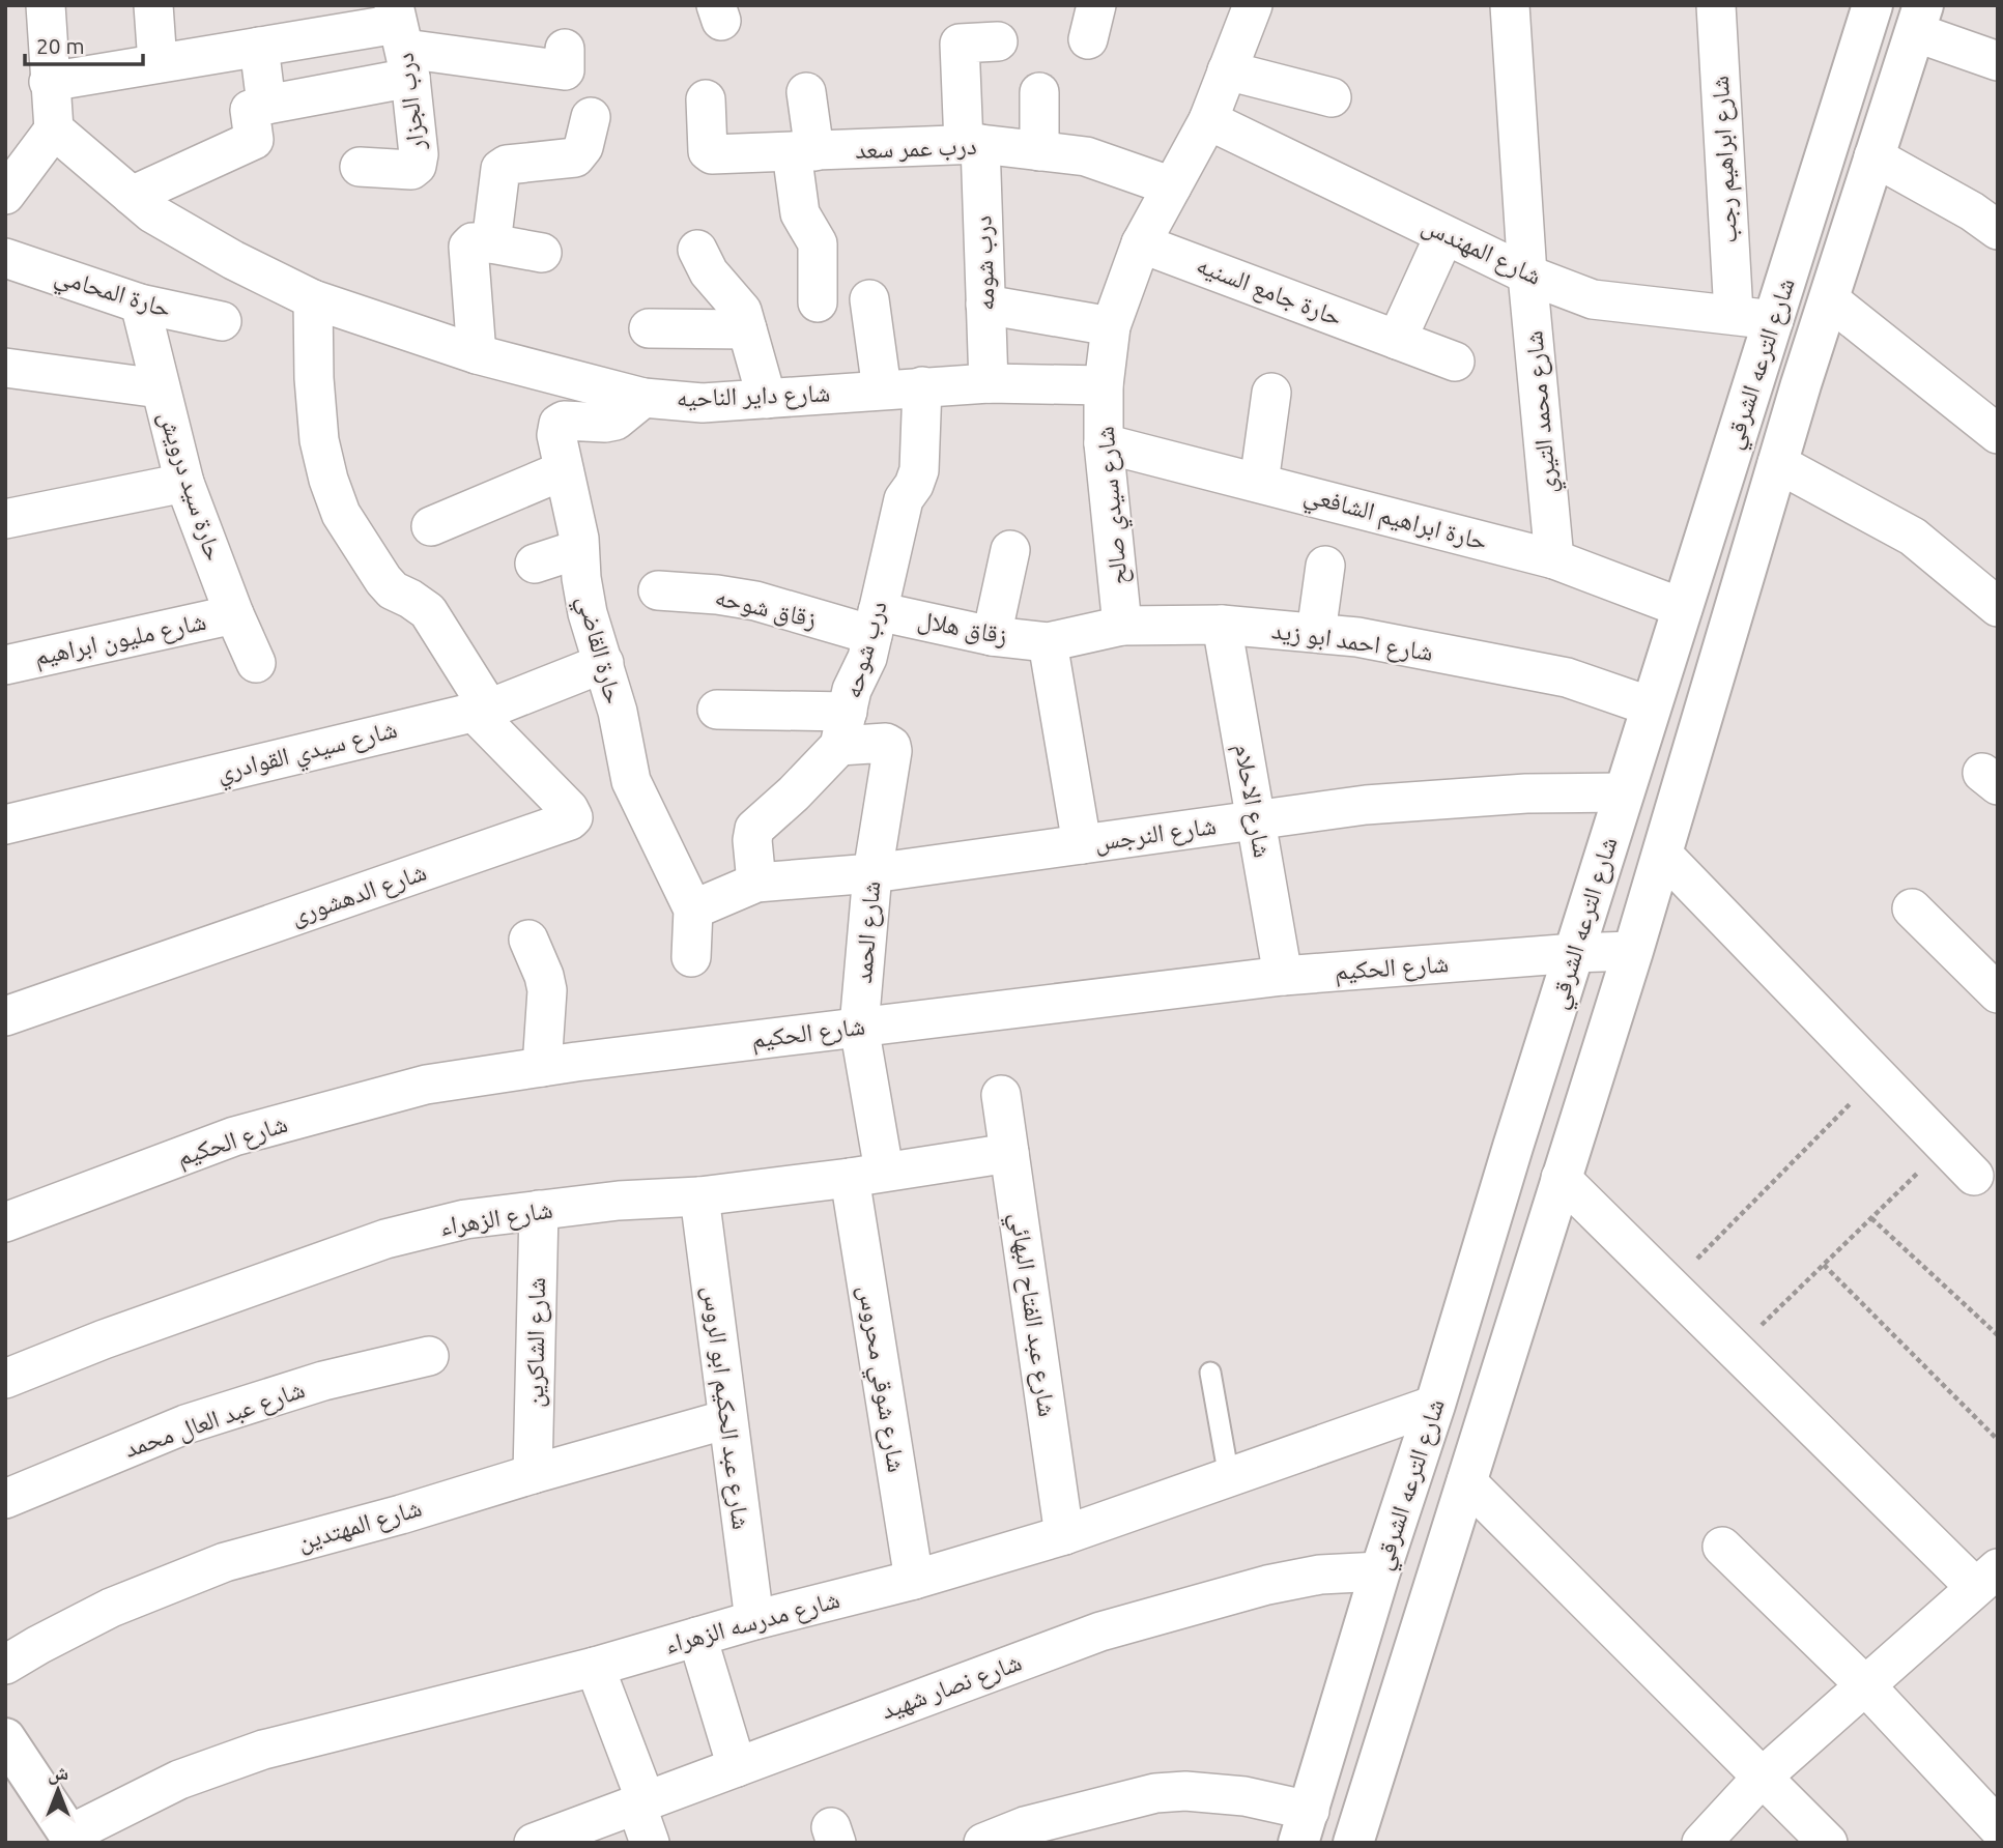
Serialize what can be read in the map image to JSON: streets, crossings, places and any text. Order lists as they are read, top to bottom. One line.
{"streets":{"main road":["شارع الترعه الشرقي"],"street":["درب الجزار","درب عمر سعد","شارع ابراهيم رجب","شارع المهندس","درب شومه","حارة جامع السنيه","حارة المحامي","شارع داير الناحيه","شارع محمد التيري","حارة سيد درويش","شارع سيدي صالح","حارة ابراهيم الشافعي","زقاق شوحه","زقاق هلال","شارع مليون ابراهيم","شارع احمد ابو زيد","حارة القاضي","درب شوحه","شارع سيدي القوادري","شارع الاحلام","شارع النرجس","شارع الدهشورى","شارع الحمد","شارع الحكيم","شارع الزهراء","شارع عبد الفتاح البهائي","شارع الشاكرين","شارع شوقي محروس","شارع عبد الحكيم ابو الروس","شارع عبد العال محمد","شارع المهتدين","شارع مدرسه الزهراء","شارع نصار شهيد"]},"crossings":[["درب عمر سعد","درب شومه"],["شارع ابراهيم رجب","شارع المهندس"],["شارع المهندس","شارع الترعه الشرقي"],["شارع المهندس","شارع محمد التيري"],["درب شومه","شارع داير الناحيه"],["حارة المحامي","حارة سيد درويش"],["شارع الترعه الشرقي","حارة ابراهيم الشافعي"],["شارع الترعه الشرقي","شارع احمد ابو زيد"],["شارع الترعه الشرقي","شارع النرجس"],["شارع الترعه الشرقي","شارع الحكيم"],["شارع الترعه الشرقي","شارع مدرسه الزهراء"],["شارع الترعه الشرقي","شارع نصار شهيد"],["شارع داير الناحيه","شارع سيدي صالح"],["شارع داير الناحيه","حارة القاضي"],["شارع داير الناحيه","درب شوحه"],["شارع محمد التيري","حارة ابراهيم الشافعي"],["حارة سيد درويش","شارع مليون ابراهيم"],["شارع سيدي صالح","حارة ابراهيم الشافعي"],["شارع سيدي صالح","شارع احمد ابو زيد"],["زقاق شوحه","زقاق هلال"],["زقاق شوحه","درب شوحه"],["زقاق هلال","شارع احمد ابو زيد"],["زقاق هلال","درب شوحه"],["شارع احمد ابو زيد","شارع الاحلام"],["حارة القاضي","شارع سيدي القوادري"],["حارة القاضي","شارع النرجس"],["درب شوحه","شارع النرجس"],["درب شوحه","شارع الحمد"],["شارع سيدي القوادري","شارع الدهشورى"],["شارع الاحلام","شارع النرجس"],["شارع الاحلام","شارع الحكيم"],["شارع النرجس","شارع الحمد"],["شارع الحمد","شارع الحكيم"],["شارع الحمد","شارع الزهراء"],["شارع الحمد","شارع شوقي محروس"],["شارع الزهراء","شارع عبد الفتاح البهائي"],["شارع الزهراء","شارع الشاكرين"],["شارع الزهراء","شارع شوقي محروس"],["شارع الزهراء","شارع عبد الحكيم ابو الروس"],["شارع عبد الفتاح البهائي","شارع مدرسه الزهراء"],["شارع الشاكرين","شارع المهتدين"],["شارع شوقي محروس","شارع مدرسه الزهراء"],["شارع عبد الحكيم ابو الروس","شارع المهتدين"],["شارع عبد الحكيم ابو الروس","شارع مدرسه الزهراء"]],"scale_bar":"20 m","north":"top"}
